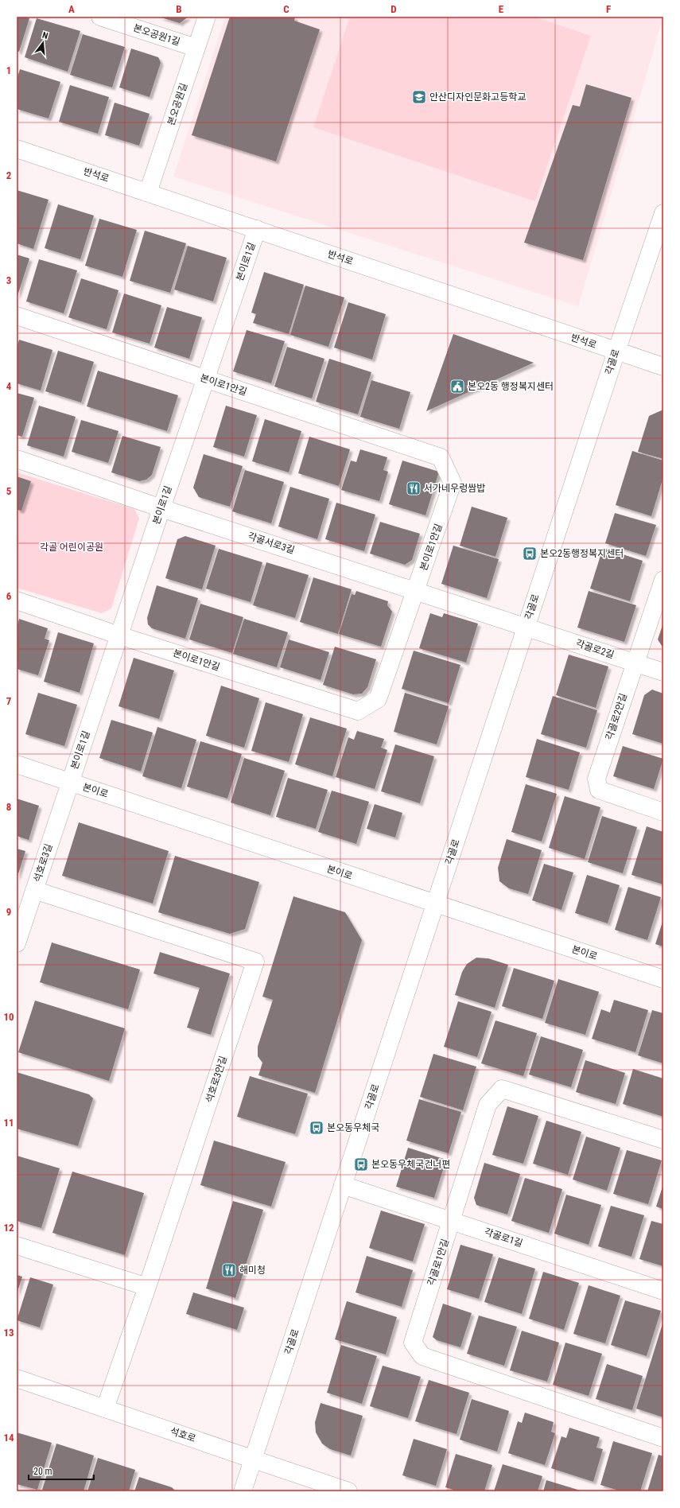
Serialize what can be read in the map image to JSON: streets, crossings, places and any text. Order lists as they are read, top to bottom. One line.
{"streets":{"street":["본오공원1길","본오공원길","반석로","본이로1길","각골로","본이로1안길","각골서로3길","각골로2길","각골로2안길","본이로","석호로3길","석호로3안길","각골로1길","각골로1안길","석호로"]},"crossings":[["본오공원1길","본오공원길"],["본오공원길","반석로"],["반석로","본이로1길"],["반석로","각골로"],["본이로1길","본이로1안길"],["본이로1길","각골서로3길"],["본이로1길","본이로"],["본이로1길","석호로3길"],["각골로","각골서로3길"],["각골로","각골로2길"],["각골로","본이로"],["각골로","각골로1길"],["각골로","석호로"],["본이로1안길","각골서로3길"],["각골서로3길","각골로2길"],["각골로2길","각골로2안길"],["본이로","석호로3길"],["석호로3길","석호로3안길"],["각골로1길","각골로1안길"]],"parks":["각골 어린이공원"],"places":{"school or university":["안산디자인문화고등학교"],"public building":["본오2동 행정복지센터"],"restaurant":["서가네우렁쌈밥","해미청"],"bus stop":["본오2동행정복지센터","본오동우체국","본오동우체국건너편"]},"scale_bar":"20 m","north":"top","grid":{"columns":["A","B","C","D","E","F"],"rows":["1","2","3","4","5","6","7","8","9","10","11","12","13","14"]}}
